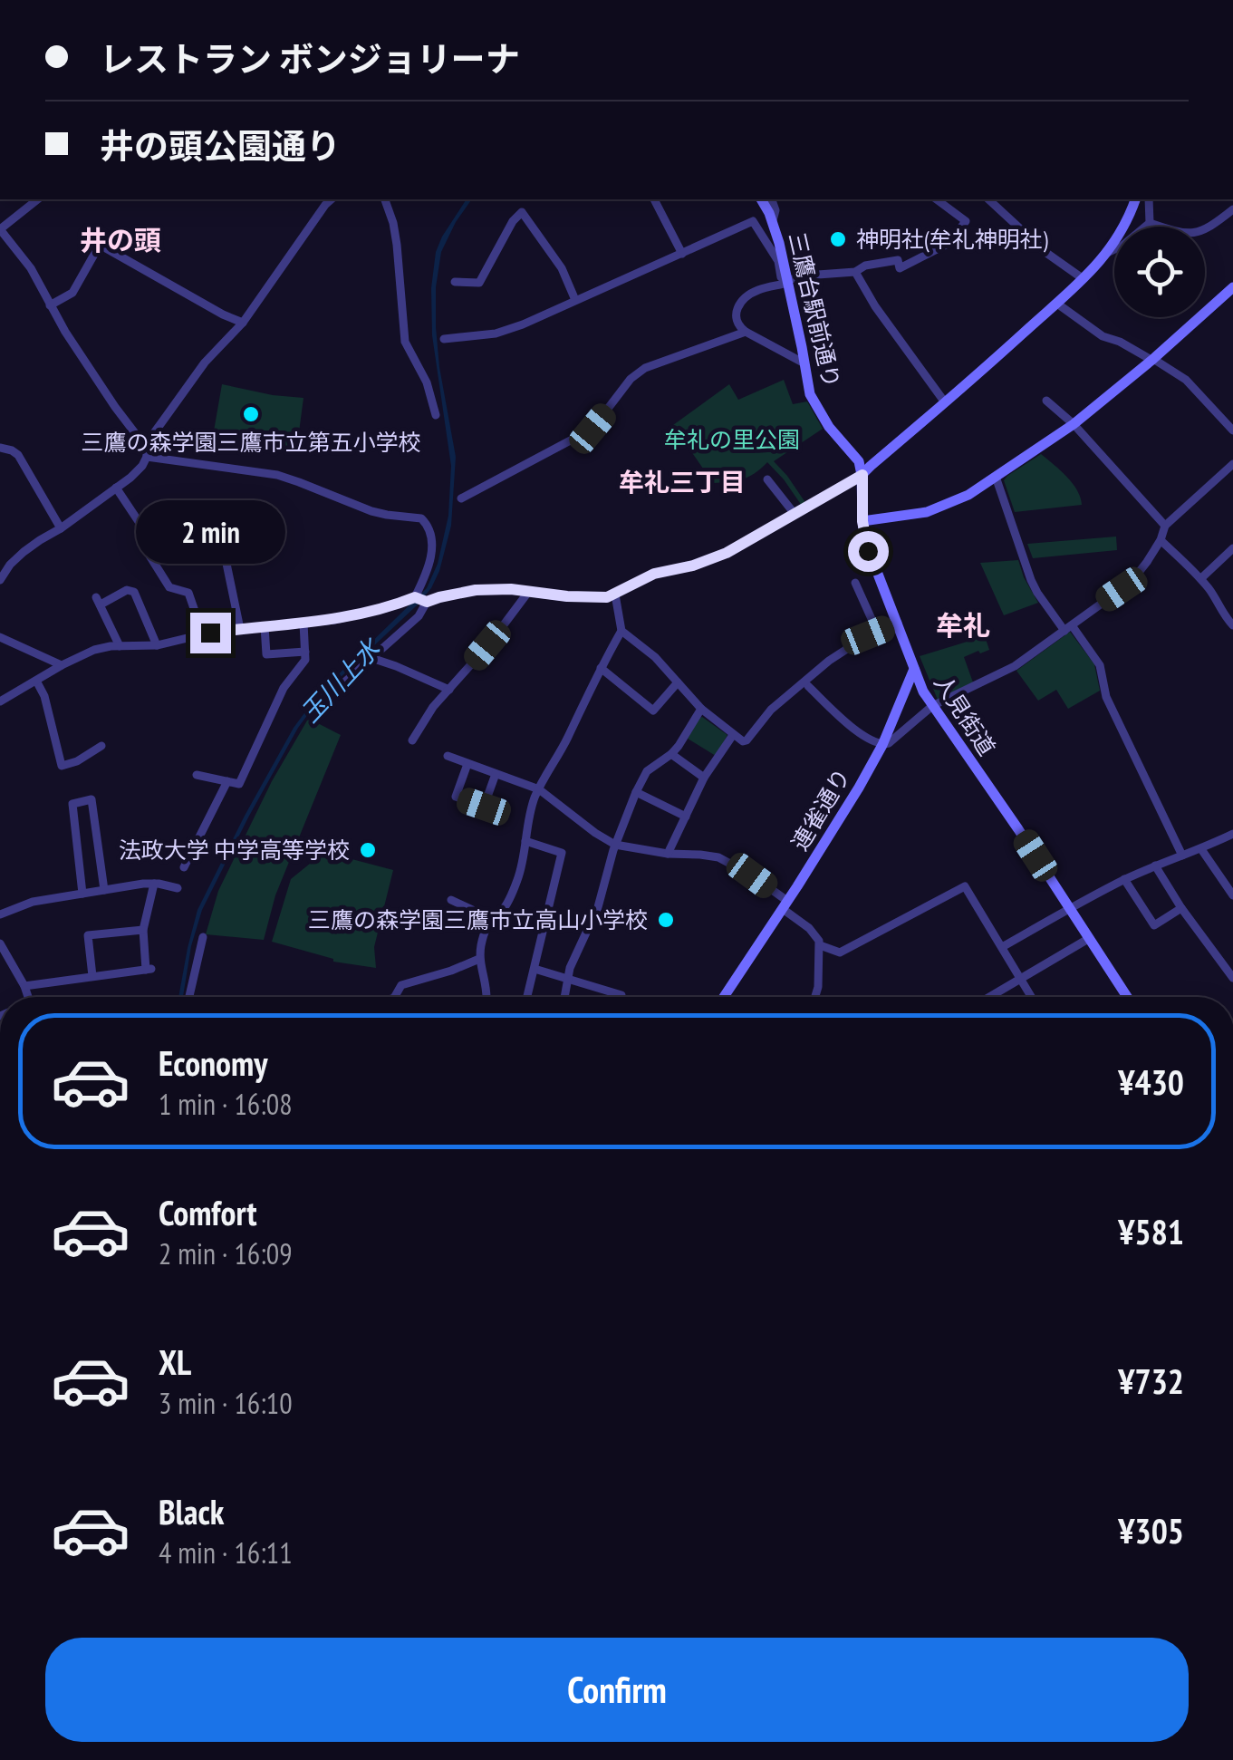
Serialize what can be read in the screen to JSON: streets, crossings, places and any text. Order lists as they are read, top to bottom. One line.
{"streets":{"main road":["三鷹台駅前通り","人見街道","連雀通り"]},"crossings":[["三鷹台駅前通り","人見街道"],["人見街道","連雀通り"]],"districts":["井の頭","牟礼三丁目","牟礼"],"water":["玉川上水"],"parks":["牟礼の里公園"],"places":["神明社(牟礼神明社)","三鷹の森学園三鷹市立第五小学校","法政大学 中学高等学校","三鷹の森学園三鷹市立高山小学校"],"page":{"banner":["レストラン ボンジョリーナ","井の頭公園通り"],"bubble":"2 min","list":[{"name":"Economy","note":"1 min · 16:08","value":"¥430"},{"name":"Comfort","note":"2 min · 16:09","value":"¥581"},{"name":"XL","note":"3 min · 16:10","value":"¥732"},{"name":"Black","note":"4 min · 16:11","value":"¥305"}],"buttons":"Confirm"}}
